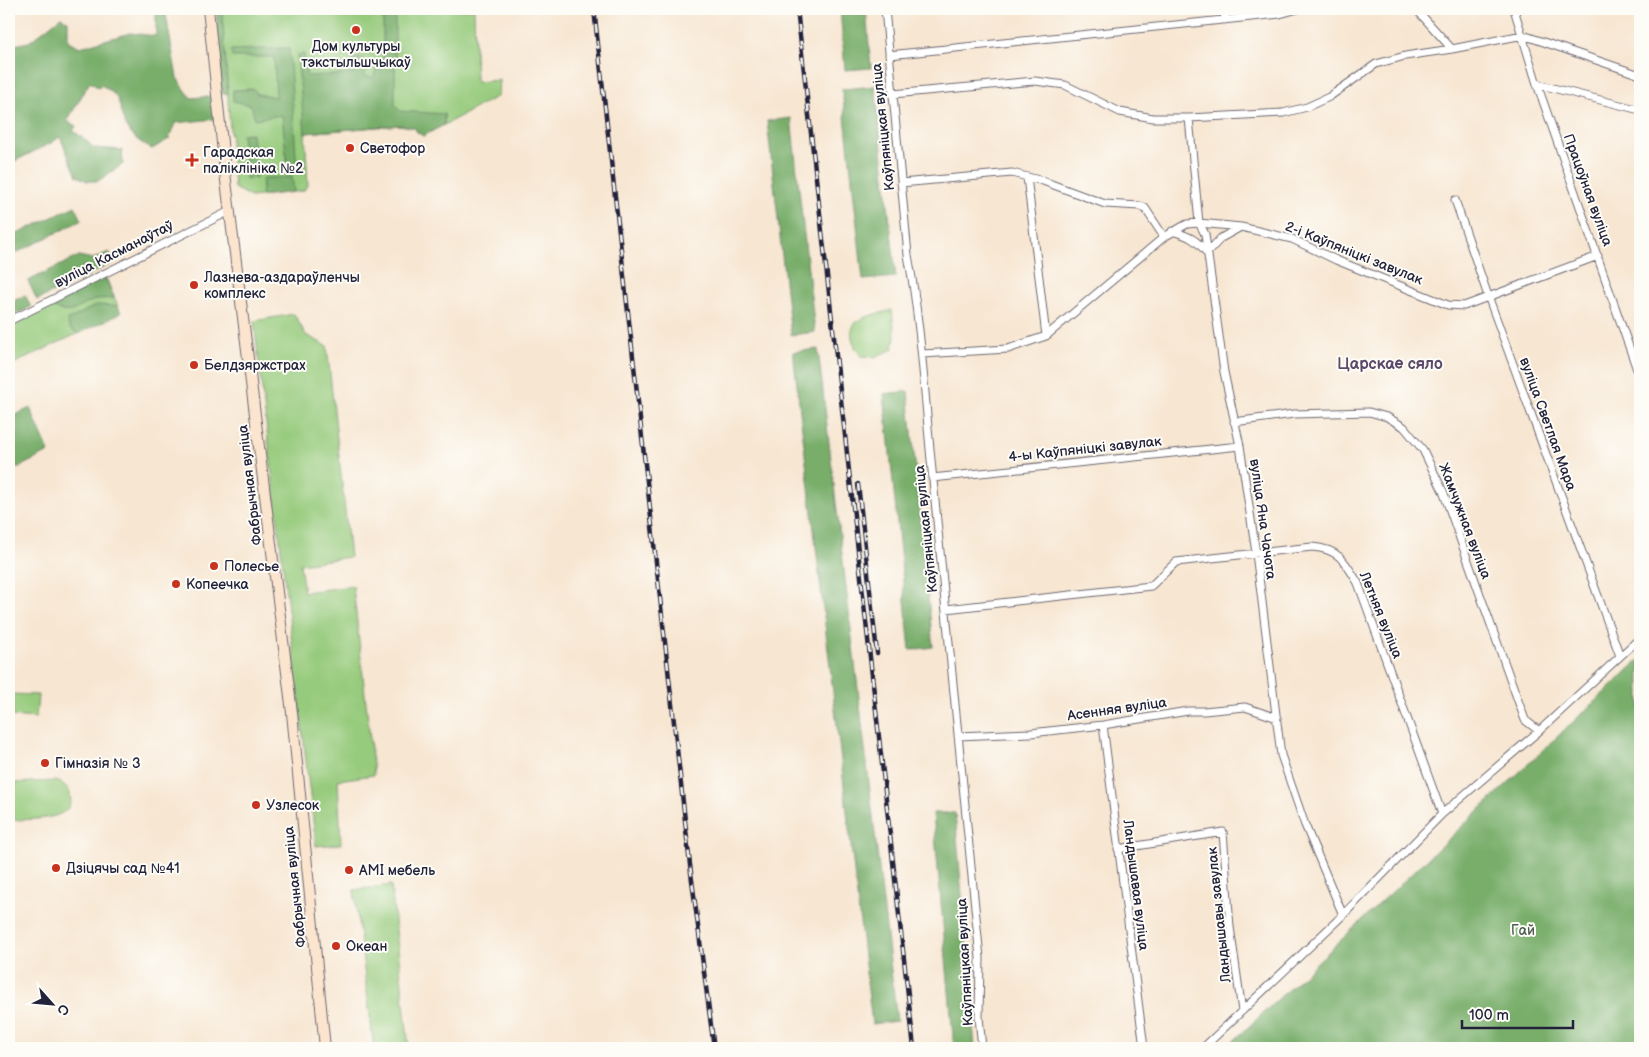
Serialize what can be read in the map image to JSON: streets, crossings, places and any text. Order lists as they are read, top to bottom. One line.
{"streets":{"main road":["Фабрычная вуліца"],"street":["Каўпяніцкая вуліца","Працоўная вуліца","2-і Каўпяніцкі завулак","вуліца Касманаўтаў","вуліца Светлая Мара","4-ы Каўпяніцкі завулак","вуліца Яна Чачота","Жамчужная вуліца","Летняя вуліца","Асенняя вуліца","Ландышавая вуліца","Ландышавы завулак"]},"crossings":[["Каўпяніцкая вуліца","2-і Каўпяніцкі завулак"],["Каўпяніцкая вуліца","4-ы Каўпяніцкі завулак"],["Каўпяніцкая вуліца","Летняя вуліца"],["Каўпяніцкая вуліца","Асенняя вуліца"],["Працоўная вуліца","2-і Каўпяніцкі завулак"],["2-і Каўпяніцкі завулак","вуліца Светлая Мара"],["2-і Каўпяніцкі завулак","вуліца Яна Чачота"],["вуліца Касманаўтаў","Фабрычная вуліца"],["4-ы Каўпяніцкі завулак","вуліца Яна Чачота"],["вуліца Яна Чачота","Жамчужная вуліца"],["вуліца Яна Чачота","Летняя вуліца"],["вуліца Яна Чачота","Асенняя вуліца"],["Асенняя вуліца","Ландышавая вуліца"],["Ландышавая вуліца","Ландышавы завулак"]],"districts":["Царскае сяло"],"parks":["Гай"],"places":{"other":["Дом культуры тэкстыльшчыкаў","Светофор","Лазнева-аздараўленчы комплекс","Белдзяржстрах","Полесье","Копеечка","Гімназія № 3","Узлесок","Дзіцячы сад №41","AMI мебель","Океан"],"health":["Гарадская паліклініка №2"]},"scale_bar":"100 m","north":"bottom right"}
